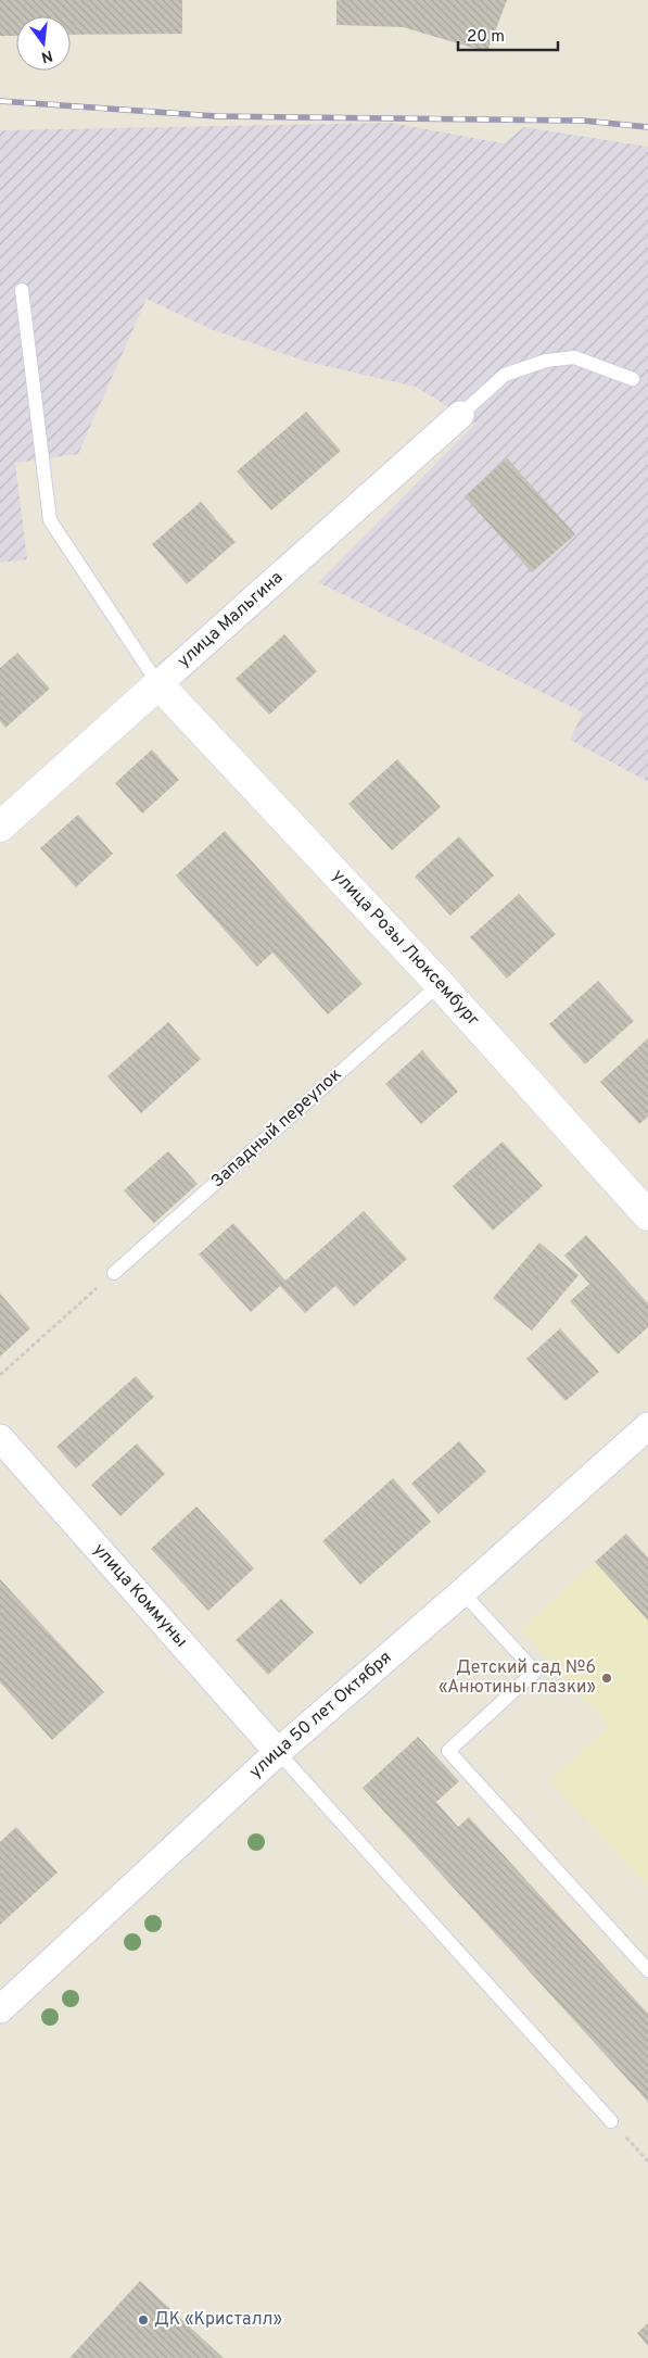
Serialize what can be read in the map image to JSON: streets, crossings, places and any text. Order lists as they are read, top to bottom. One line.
{"streets":{"street":["улица Мальгина","улица Розы Люксембург","улица Коммуны","улица 50 лет Октября"],"lane":["Западный переулок"]},"crossings":[["улица Мальгина","улица Розы Люксембург"],["улица Розы Люксембург","Западный переулок"],["улица Коммуны","улица 50 лет Октября"]],"places":["Детский сад №6 «Анютины глазки»","ДК «Кристалл»"],"scale_bar":"20 m","north":"bottom"}
